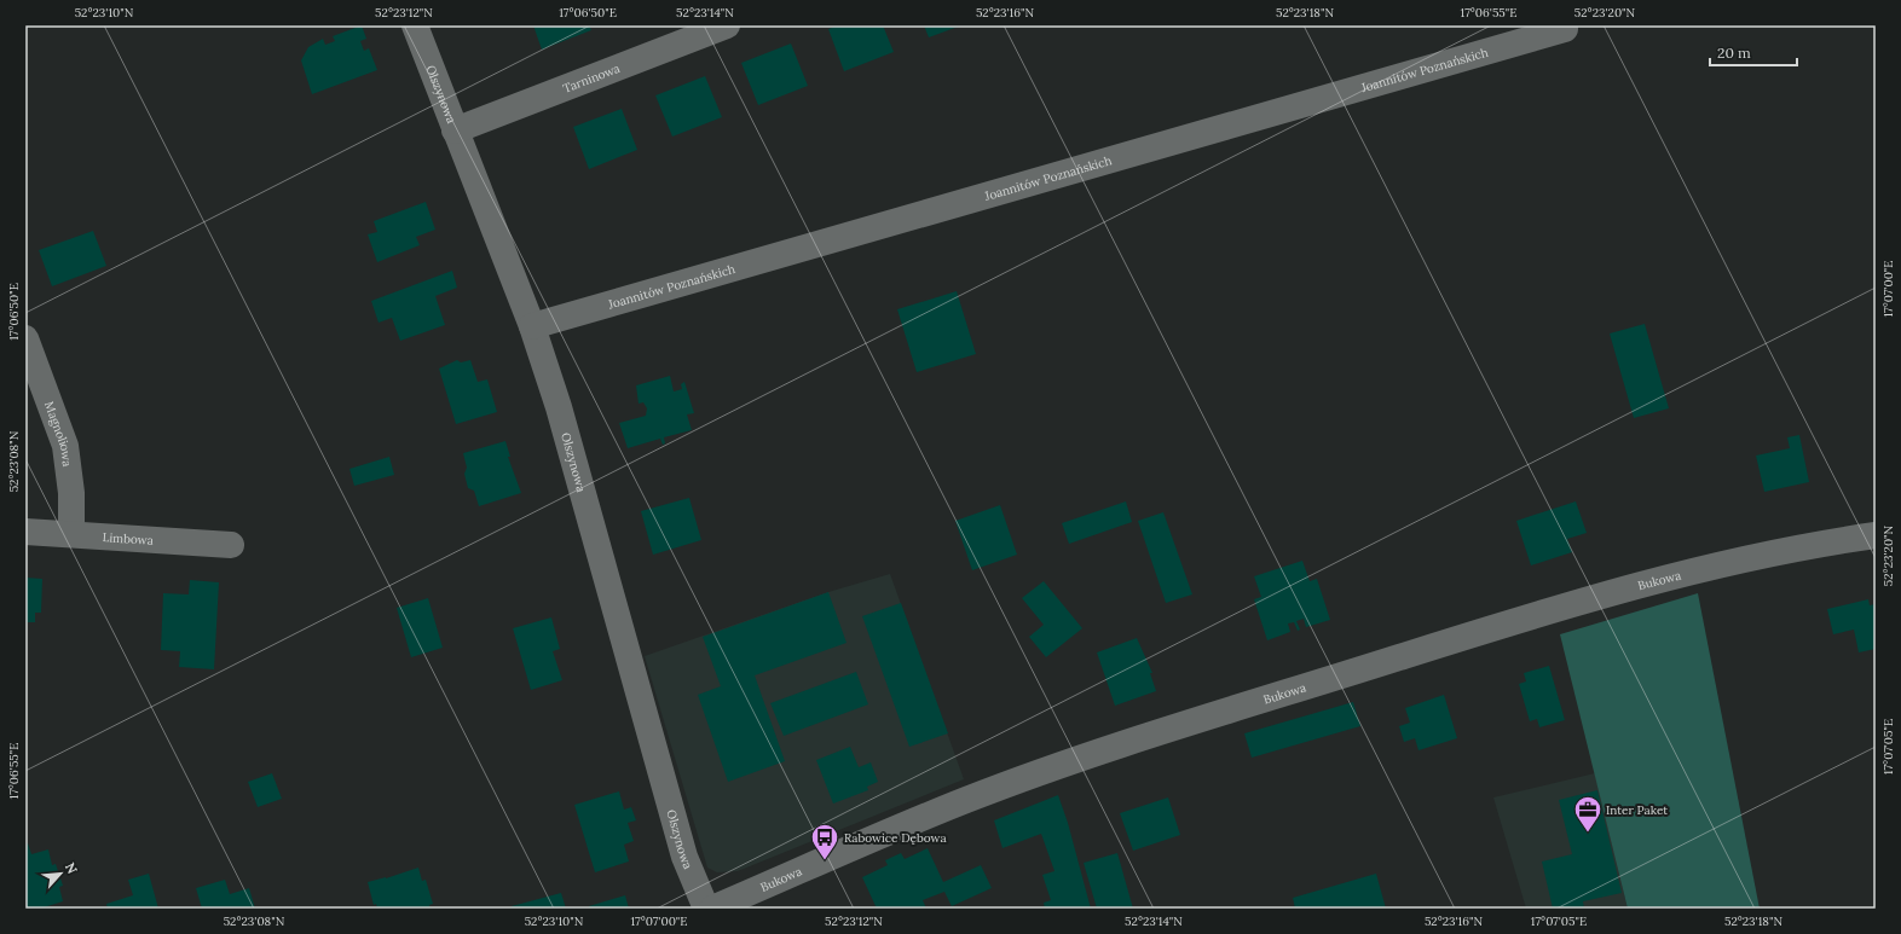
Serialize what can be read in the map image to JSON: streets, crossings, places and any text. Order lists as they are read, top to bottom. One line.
{"streets":{"street":["Joannitów Poznańskich","Tarninowa","Olszynowa","Magnoliowa","Limbowa","Bukowa"]},"crossings":[["Joannitów Poznańskich","Olszynowa"],["Tarninowa","Olszynowa"],["Magnoliowa","Limbowa"]],"places":{"office":["Inter Paket"],"bus stop":["Rabowice Dębowa"]},"scale_bar":"20 m","north":"top right","coordinates":["52°23'10\"N","52°23'12\"N","17°06'50\"E","52°23'14\"N","52°23'16\"N","52°23'18\"N","17°06'55\"E","52°23'20\"N","17°07'00\"E","52°23'08\"N","17°07'05\"E"]}
